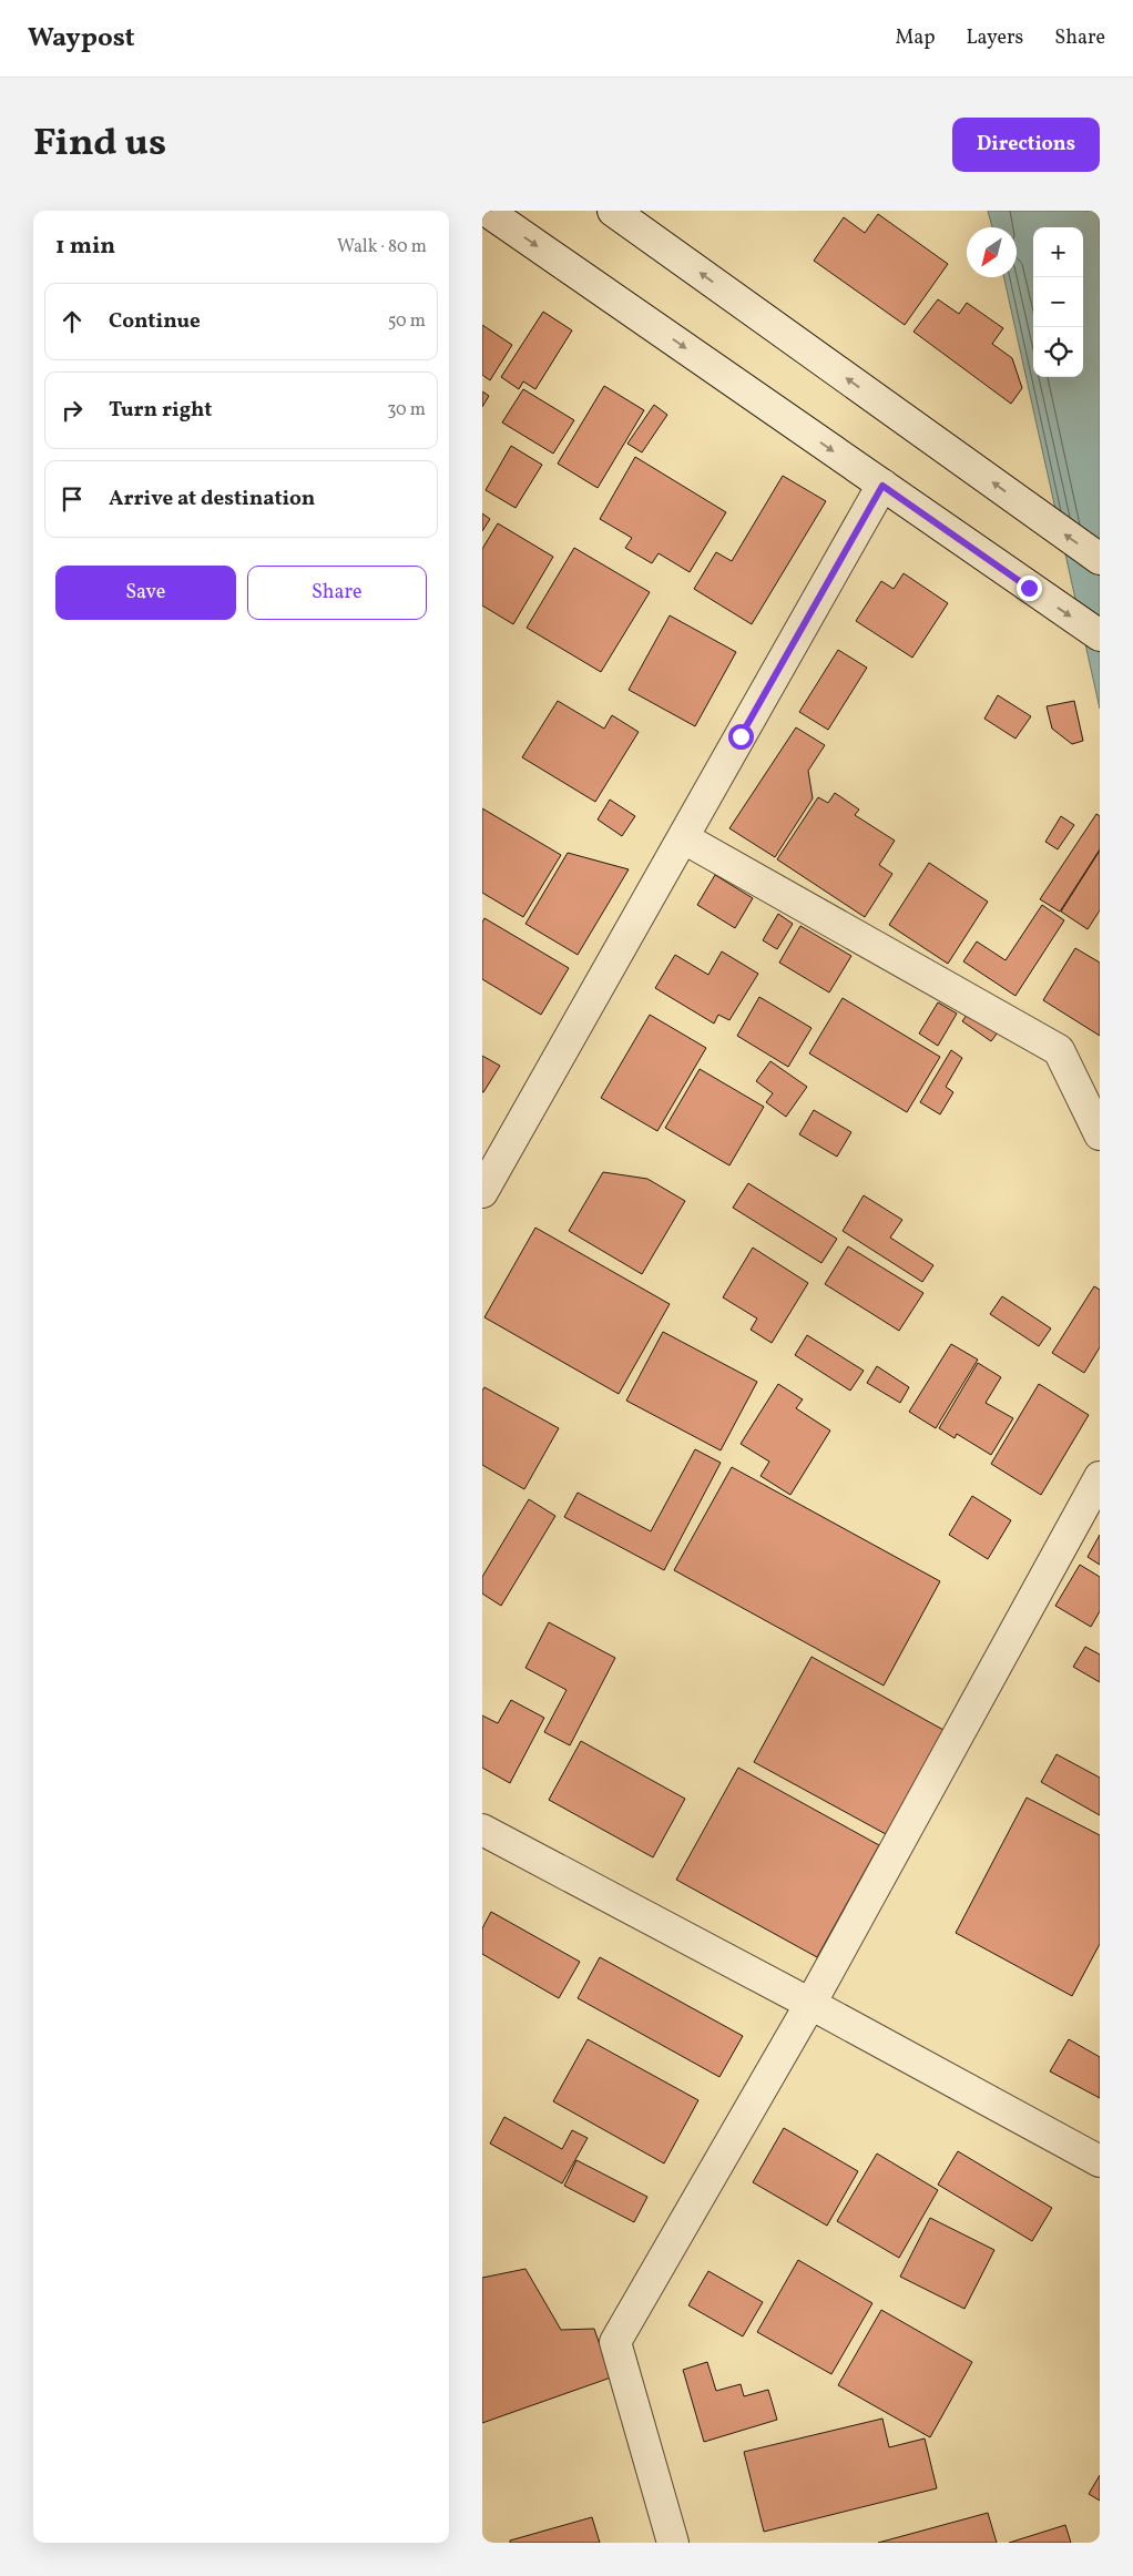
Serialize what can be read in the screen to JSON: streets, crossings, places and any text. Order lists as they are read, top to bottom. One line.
{"north":"bottom left","page":{"header":"Waypost","nav":["Map","Layers","Share"],"title":"Find us","buttons":["Directions",["Save","Share"]],"heading":["1 min","Walk · 80 m"],"map_buttons":["+","−"],"list":[["Continue","50 m"],["Turn right","30 m"],"Arrive at destination"]}}
